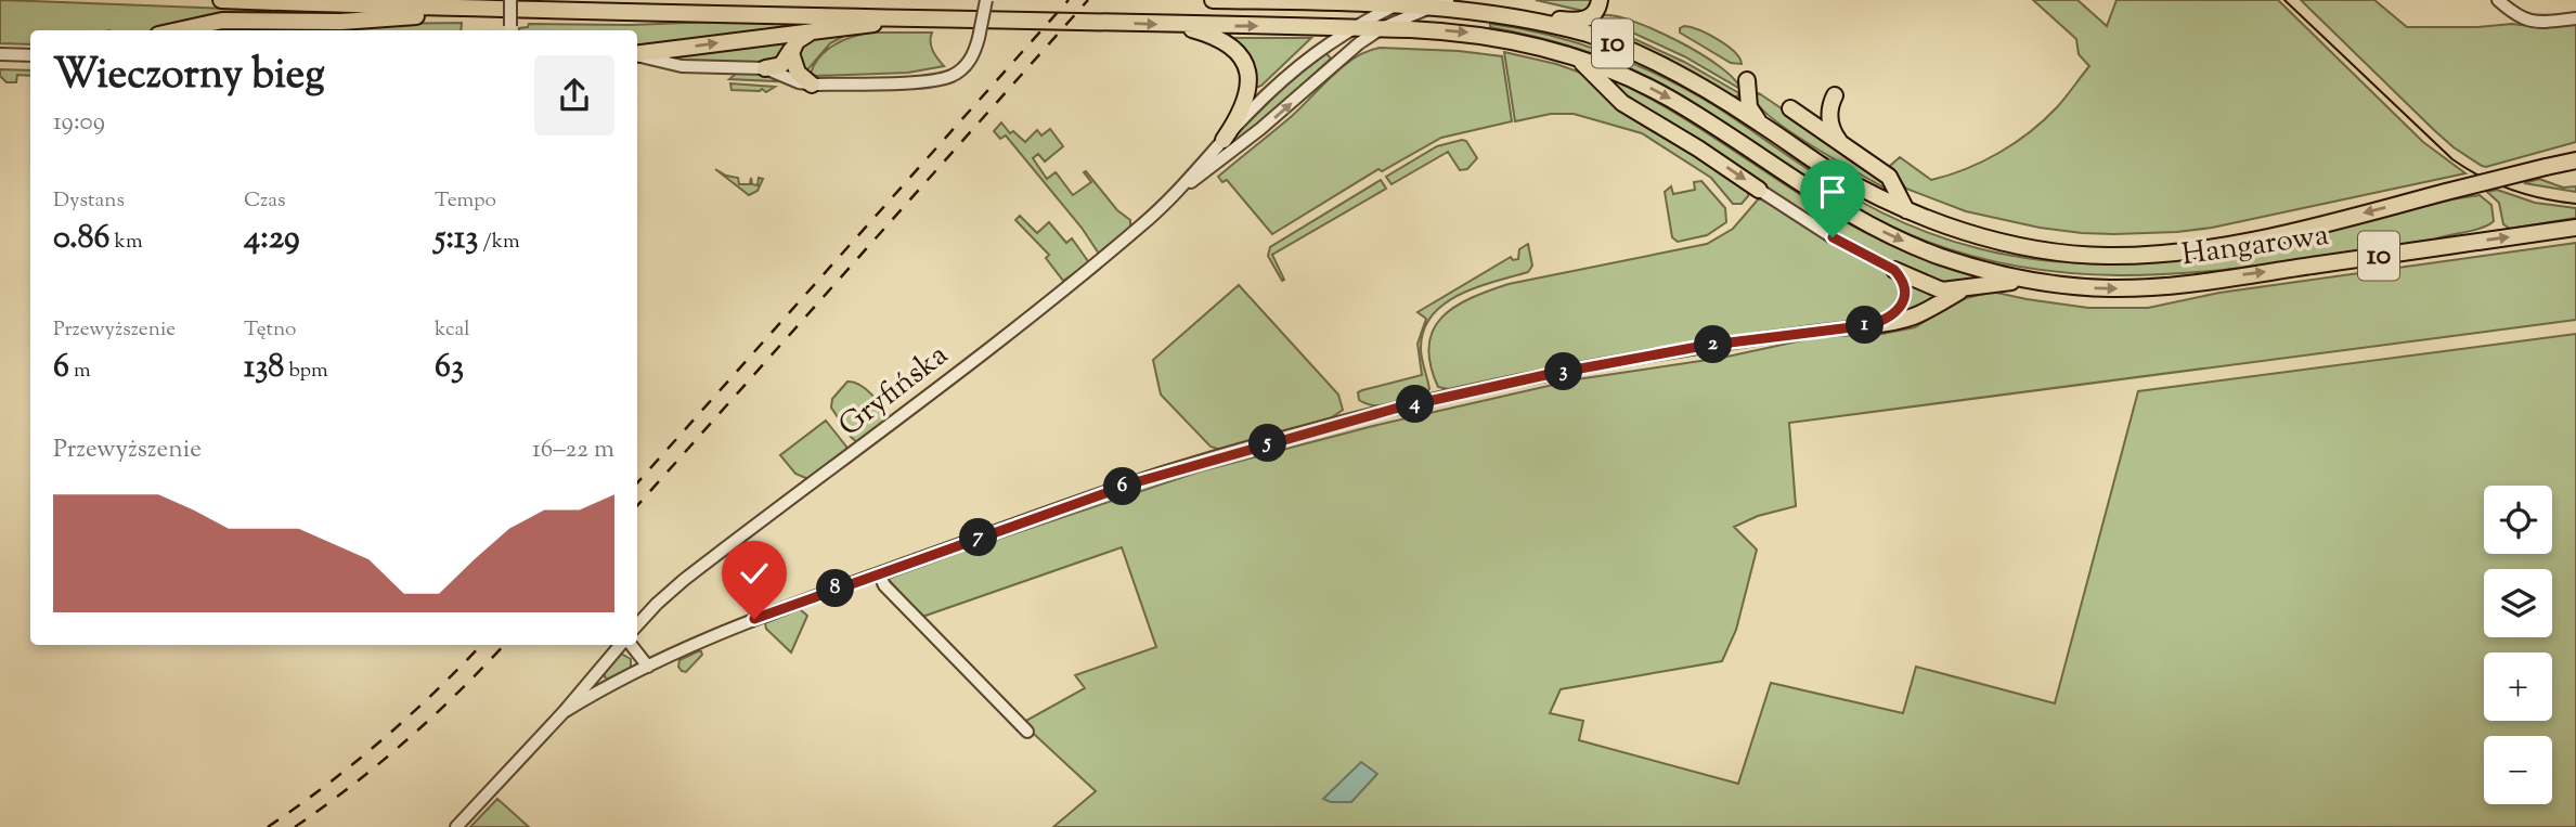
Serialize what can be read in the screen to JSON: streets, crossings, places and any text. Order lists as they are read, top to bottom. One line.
{"streets":{"main road":["10","Hangarowa"],"street":["Gryfińska"]},"crossings":[["10","Hangarowa"],["10","Gryfińska"]],"page":{"heading":["Wieczorny bieg","19:09"],"stats":[["Dystans","0.86 km"],["Czas","4:29"],["Tempo","5:13 /km"],["Przewyższenie","6 m"],["Tętno","138 bpm"],["kcal","63"]],"pins":["1","2","3","4","5","6","7","8"],"chart":["Przewyższenie","16–22 m"],"map_buttons":["+","−"]}}
